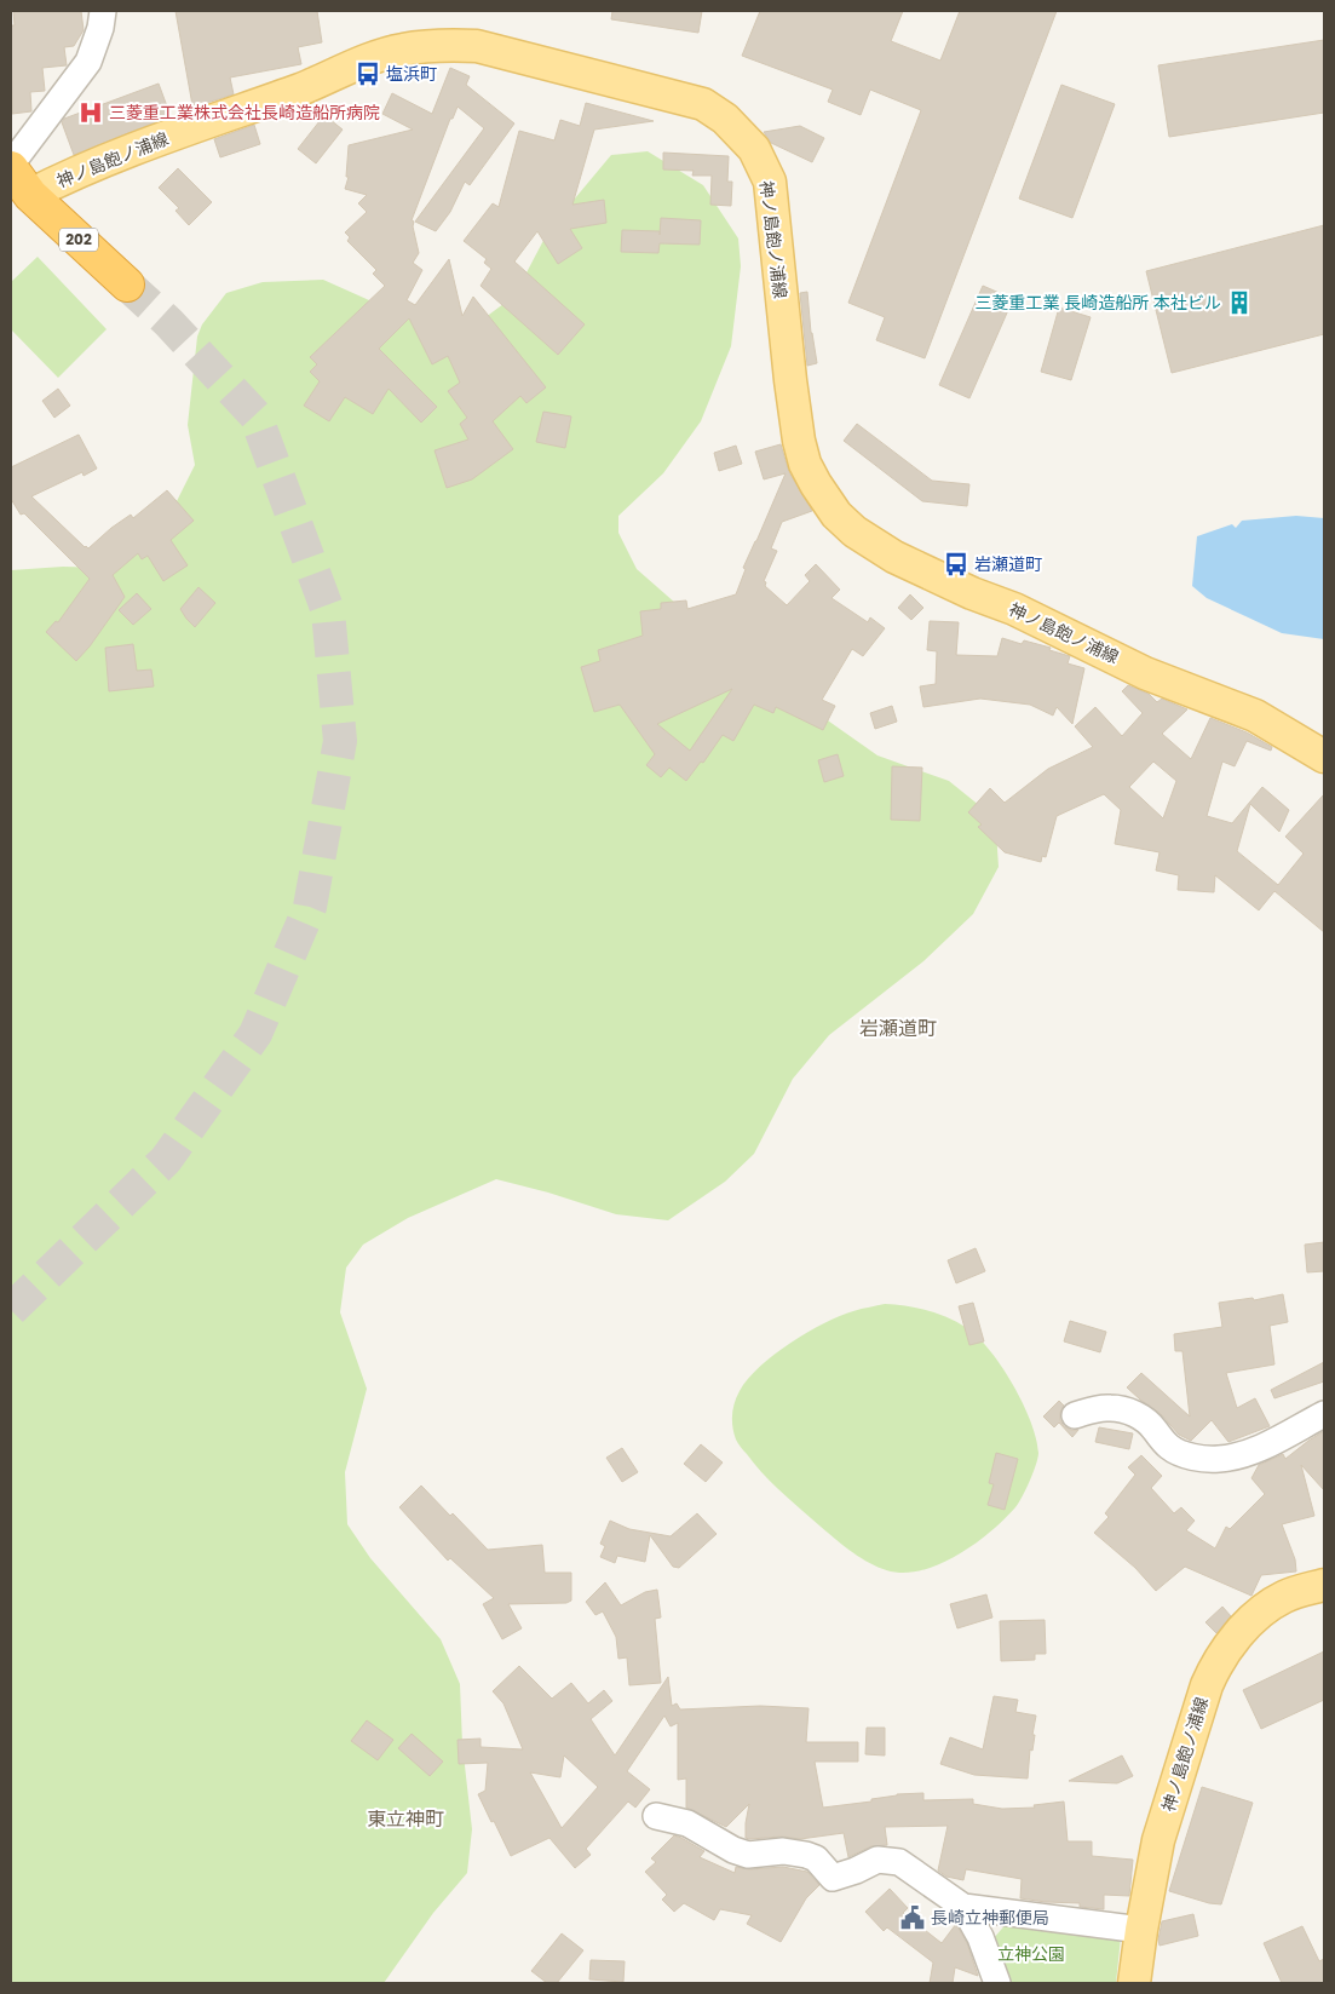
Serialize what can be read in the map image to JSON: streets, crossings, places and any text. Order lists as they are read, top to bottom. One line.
{"streets":{"highway":["202"],"main road":["神ノ島飽ノ浦線"]},"crossings":[["神ノ島飽ノ浦線","202"]],"districts":["岩瀬道町","東立神町"],"parks":["立神公園"],"places":{"bus stop":["塩浜町","岩瀬道町"],"hospital":["三菱重工業株式会社長崎造船所病院"],"building":["三菱重工業 長崎造船所 本社ビル"],"public building":["長崎立神郵便局"]}}
